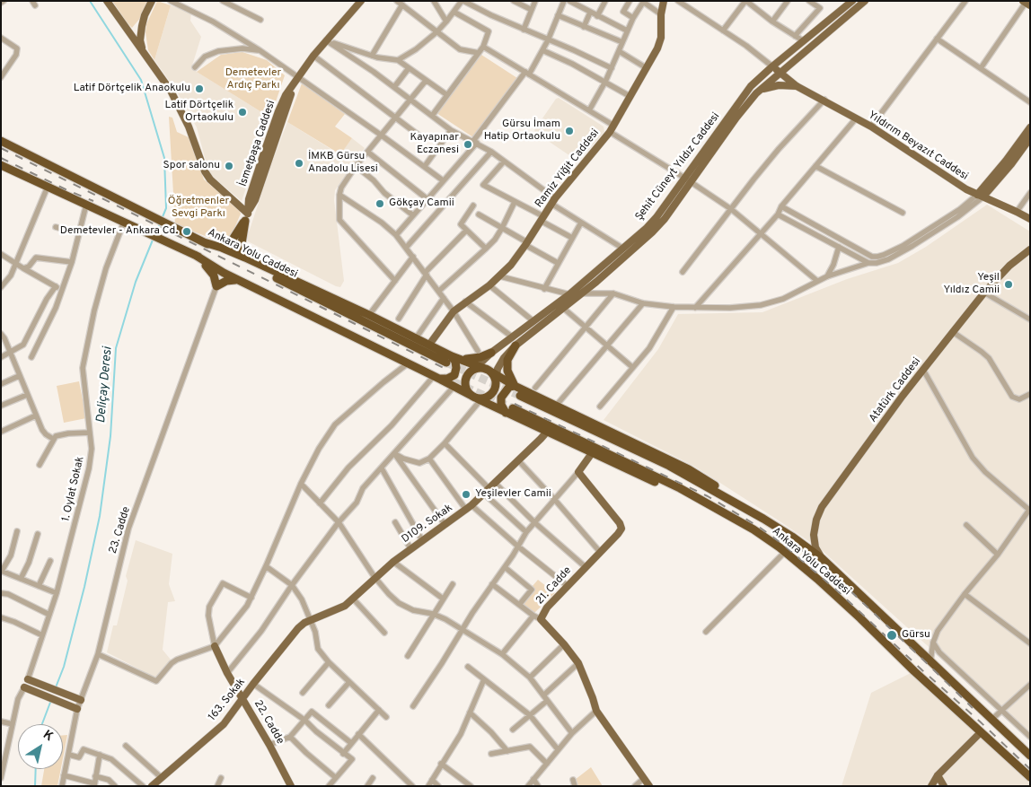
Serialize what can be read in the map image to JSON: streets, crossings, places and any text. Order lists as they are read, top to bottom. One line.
{"streets":{"highway":["Ankara Yolu Caddesi"],"main road":["İsmetpaşa Caddesi","Yıldırım Beyazıt Caddesi","Şehit Cüneyt Yıldız Caddesi","Ramiz Yiğit Caddesi","Atatürk Caddesi","D109. Sokak","21. Cadde","163. Sokak","22. Cadde"],"street":["1. Oylat Sokak","23. Cadde"]},"crossings":[["Yıldırım Beyazıt Caddesi","Şehit Cüneyt Yıldız Caddesi"],["Ankara Yolu Caddesi","Atatürk Caddesi"],["D109. Sokak","163. Sokak"],["163. Sokak","22. Cadde"]],"water":["Deliçay Deresi"],"parks":["Demetevler Ardıç Parkı","Öğretmenler Sevgi Parkı"],"places":["Latif Dörtçelik Anaokulu","Latif Dörtçelik Ortaokulu","Gürsu İmam Hatip Ortaokulu","Kayapınar Eczanesi","İMKB Gürsu Anadolu Lisesi","Spor salonu","Gökçay Camii","Demetevler - Ankara Cd.","Yeşil Yıldız Camii","Yeşilevler Camii","Gürsu"],"north":"top right"}
